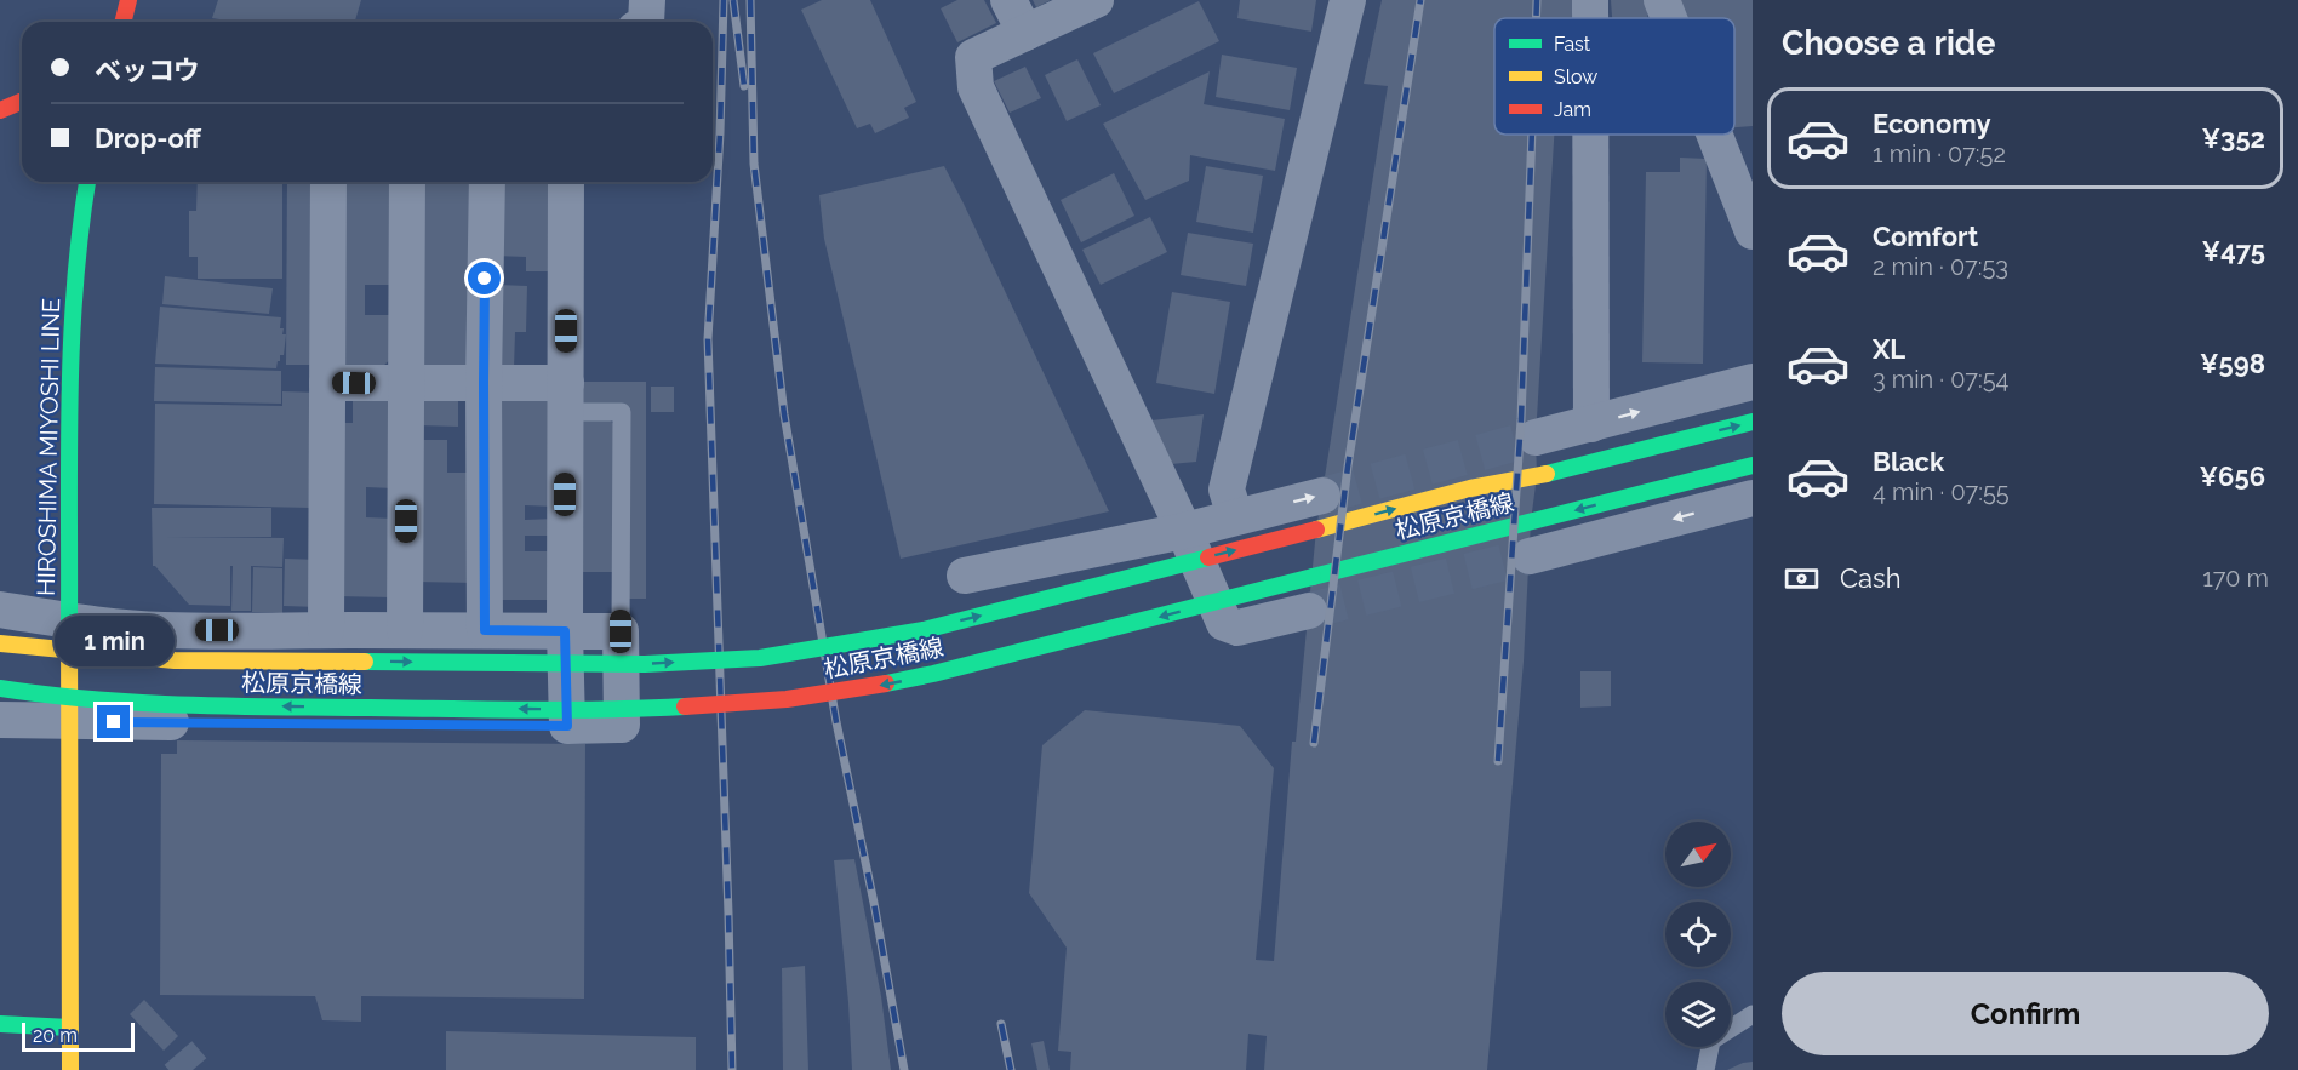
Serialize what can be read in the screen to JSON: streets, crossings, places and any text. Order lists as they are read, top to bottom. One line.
{"streets":{"street":["HIROSHIMA MIYOSHI LINE","松原京橋線"]},"legend":["Fast","Slow","Jam"],"scale_bar":"20 m","north":"top right","page":{"heading":"Choose a ride","banner":["ベッコウ","Drop-off"],"list":[{"name":"Economy","note":"1 min · 07:52","value":"¥352"},{"name":"Comfort","note":"2 min · 07:53","value":"¥475"},{"name":"XL","note":"3 min · 07:54","value":"¥598"},{"name":"Black","note":"4 min · 07:55","value":"¥656"}],"pay":["Cash","170 m"],"bubble":"1 min","buttons":"Confirm","scale":"20 m"}}
